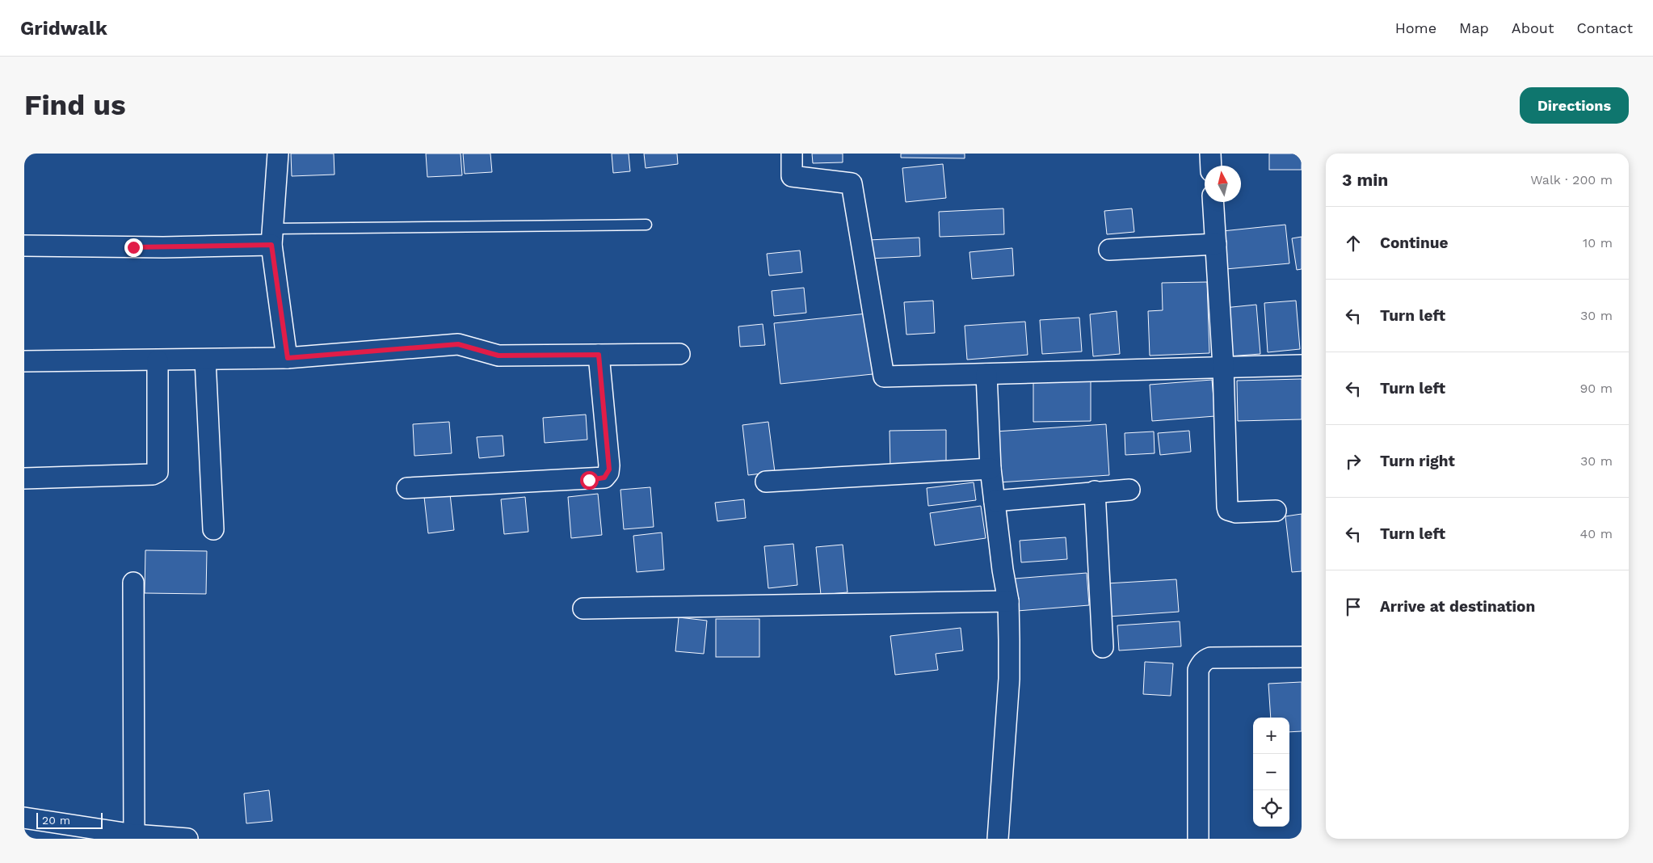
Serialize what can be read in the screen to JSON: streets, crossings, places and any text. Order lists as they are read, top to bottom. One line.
{"scale_bar":"20 m","north":"top","page":{"header":"Gridwalk","nav":["Home","Map","About","Contact"],"buttons":"Directions","title":"Find us","heading":["3 min","Walk · 200 m"],"list":[["Continue","10 m"],["Turn left","30 m"],["Turn left","90 m"],["Turn right","30 m"],["Turn left","40 m"],"Arrive at destination"],"map_buttons":["+","−"],"scale":"20 m"}}
